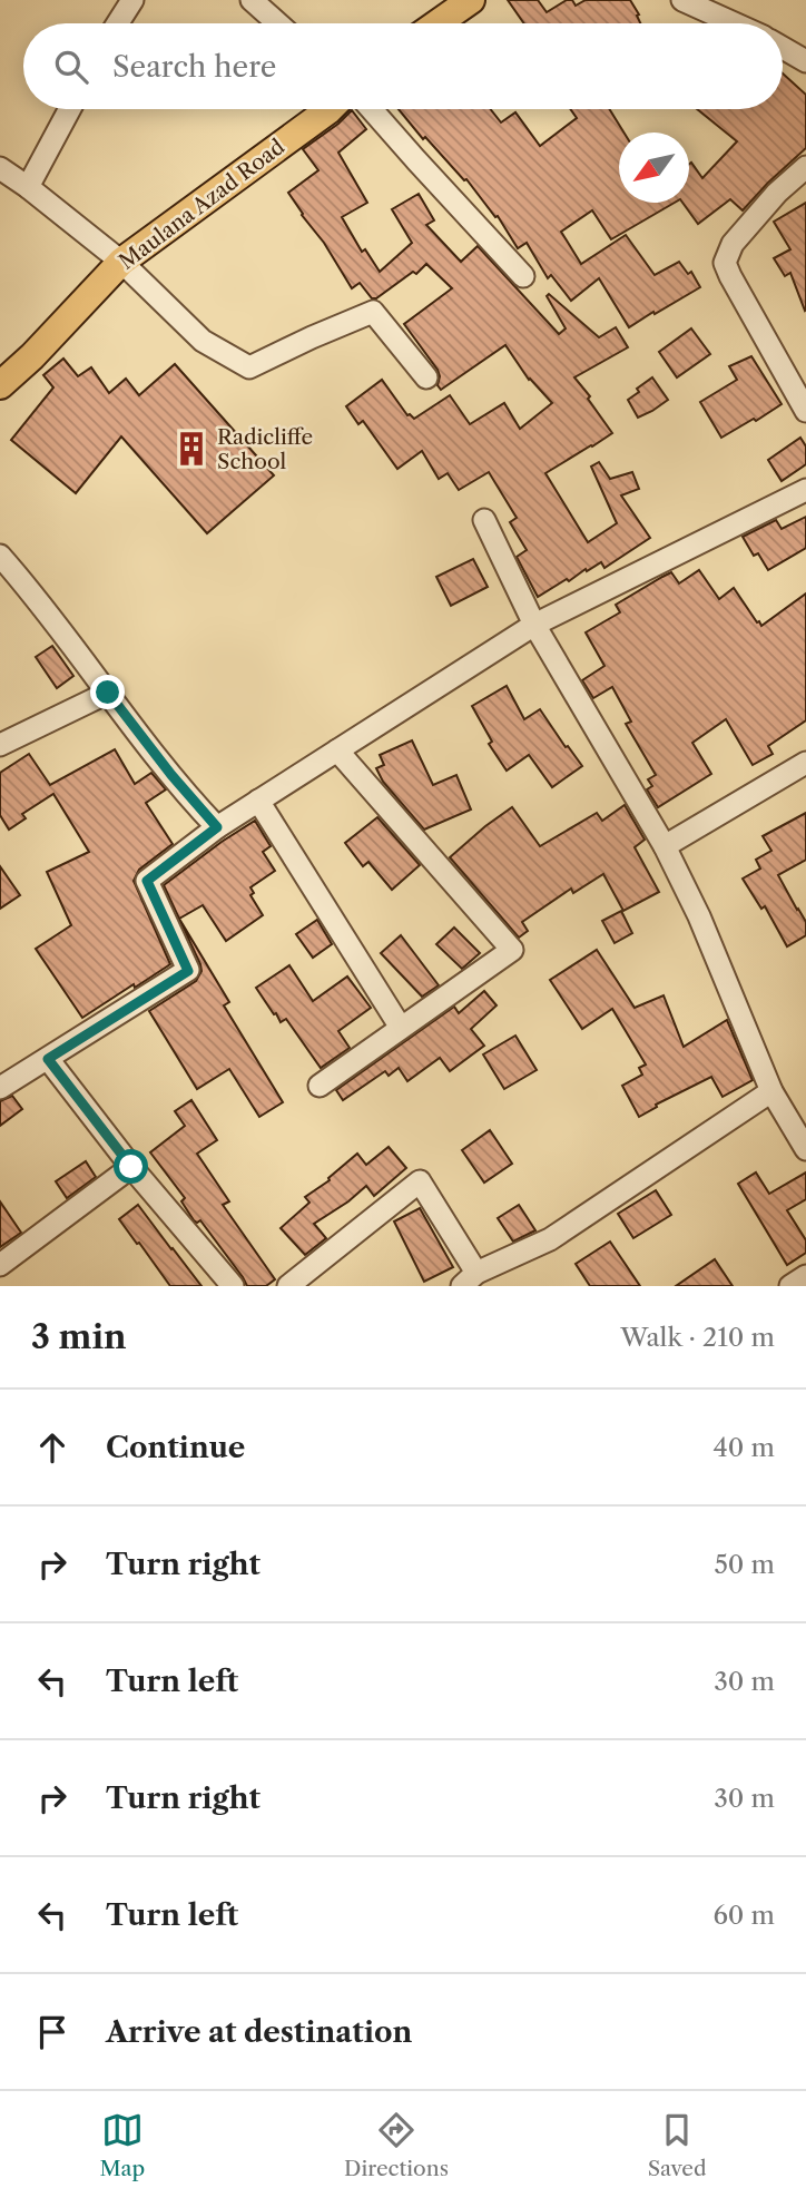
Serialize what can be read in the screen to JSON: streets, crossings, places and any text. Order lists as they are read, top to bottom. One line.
{"streets":{"main road":["Maulana Azad Road"]},"places":{"building":["Radicliffe School"]},"north":"bottom left","page":{"search":"Search here","heading":["3 min","Walk · 210 m"],"list":[["Continue","40 m"],["Turn right","50 m"],["Turn left","30 m"],["Turn right","30 m"],["Turn left","60 m"],"Arrive at destination"],"nav":["Map","Directions","Saved"]}}
